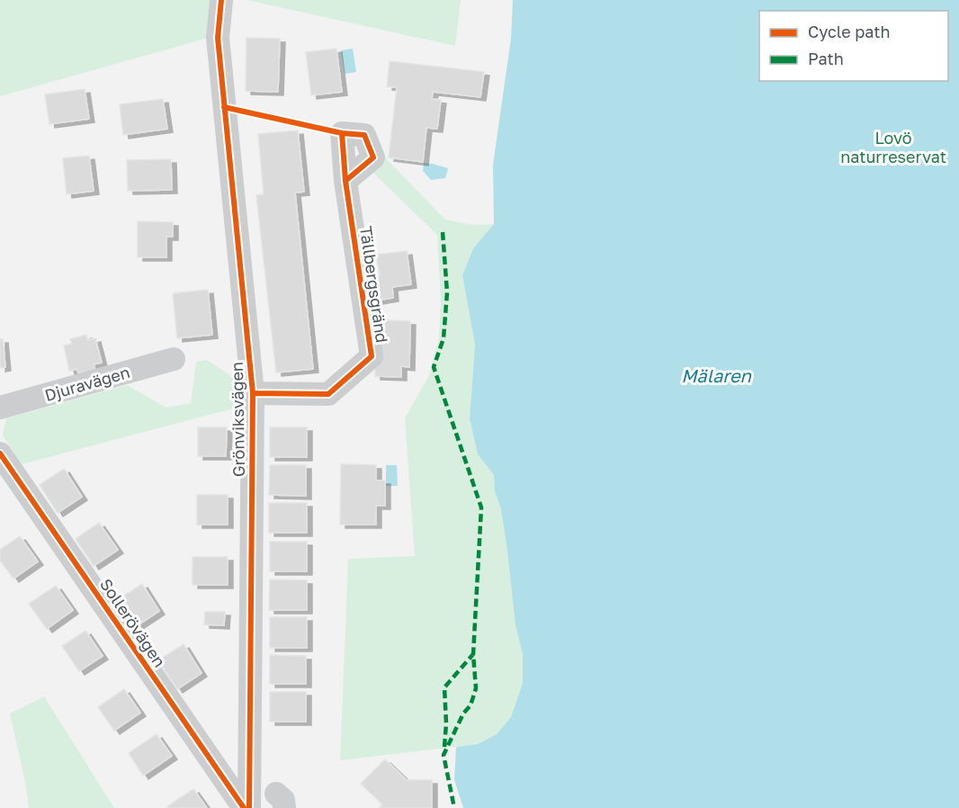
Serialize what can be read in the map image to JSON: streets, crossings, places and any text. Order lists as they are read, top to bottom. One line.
{"streets":{"street":["Tällbergsgränd","Djuravägen","Grönviksvägen","Sollerövägen"]},"crossings":[["Tällbergsgränd","Grönviksvägen"]],"water":["Mälaren"],"parks":["Lovö naturreservat"],"legend":["Cycle path","Path"]}
